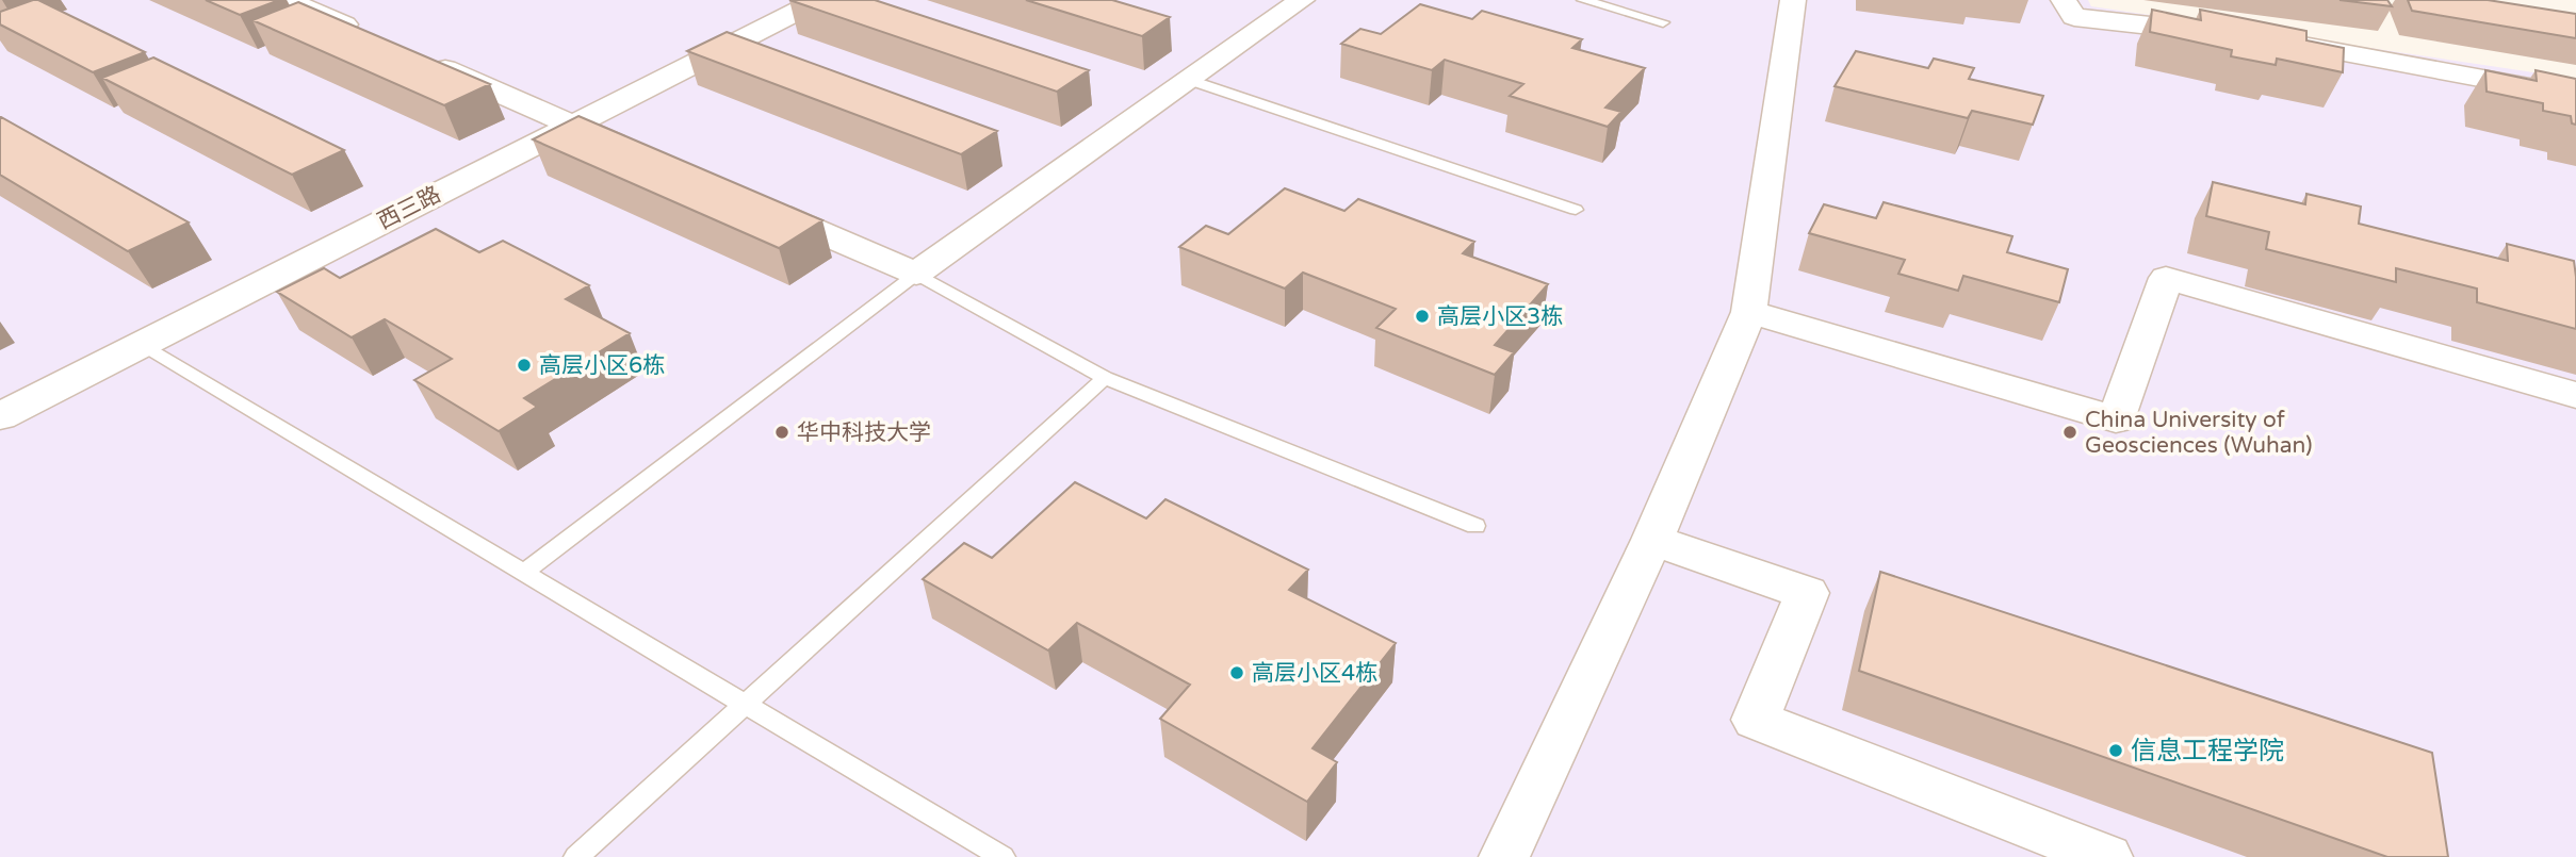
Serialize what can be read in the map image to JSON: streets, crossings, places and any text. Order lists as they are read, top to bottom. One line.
{"streets":{"street":["西三路"]},"places":["高层小区3栋","高层小区6栋","华中科技大学","China University of Geosciences (Wuhan)","高层小区4栋","信息工程学院"]}
